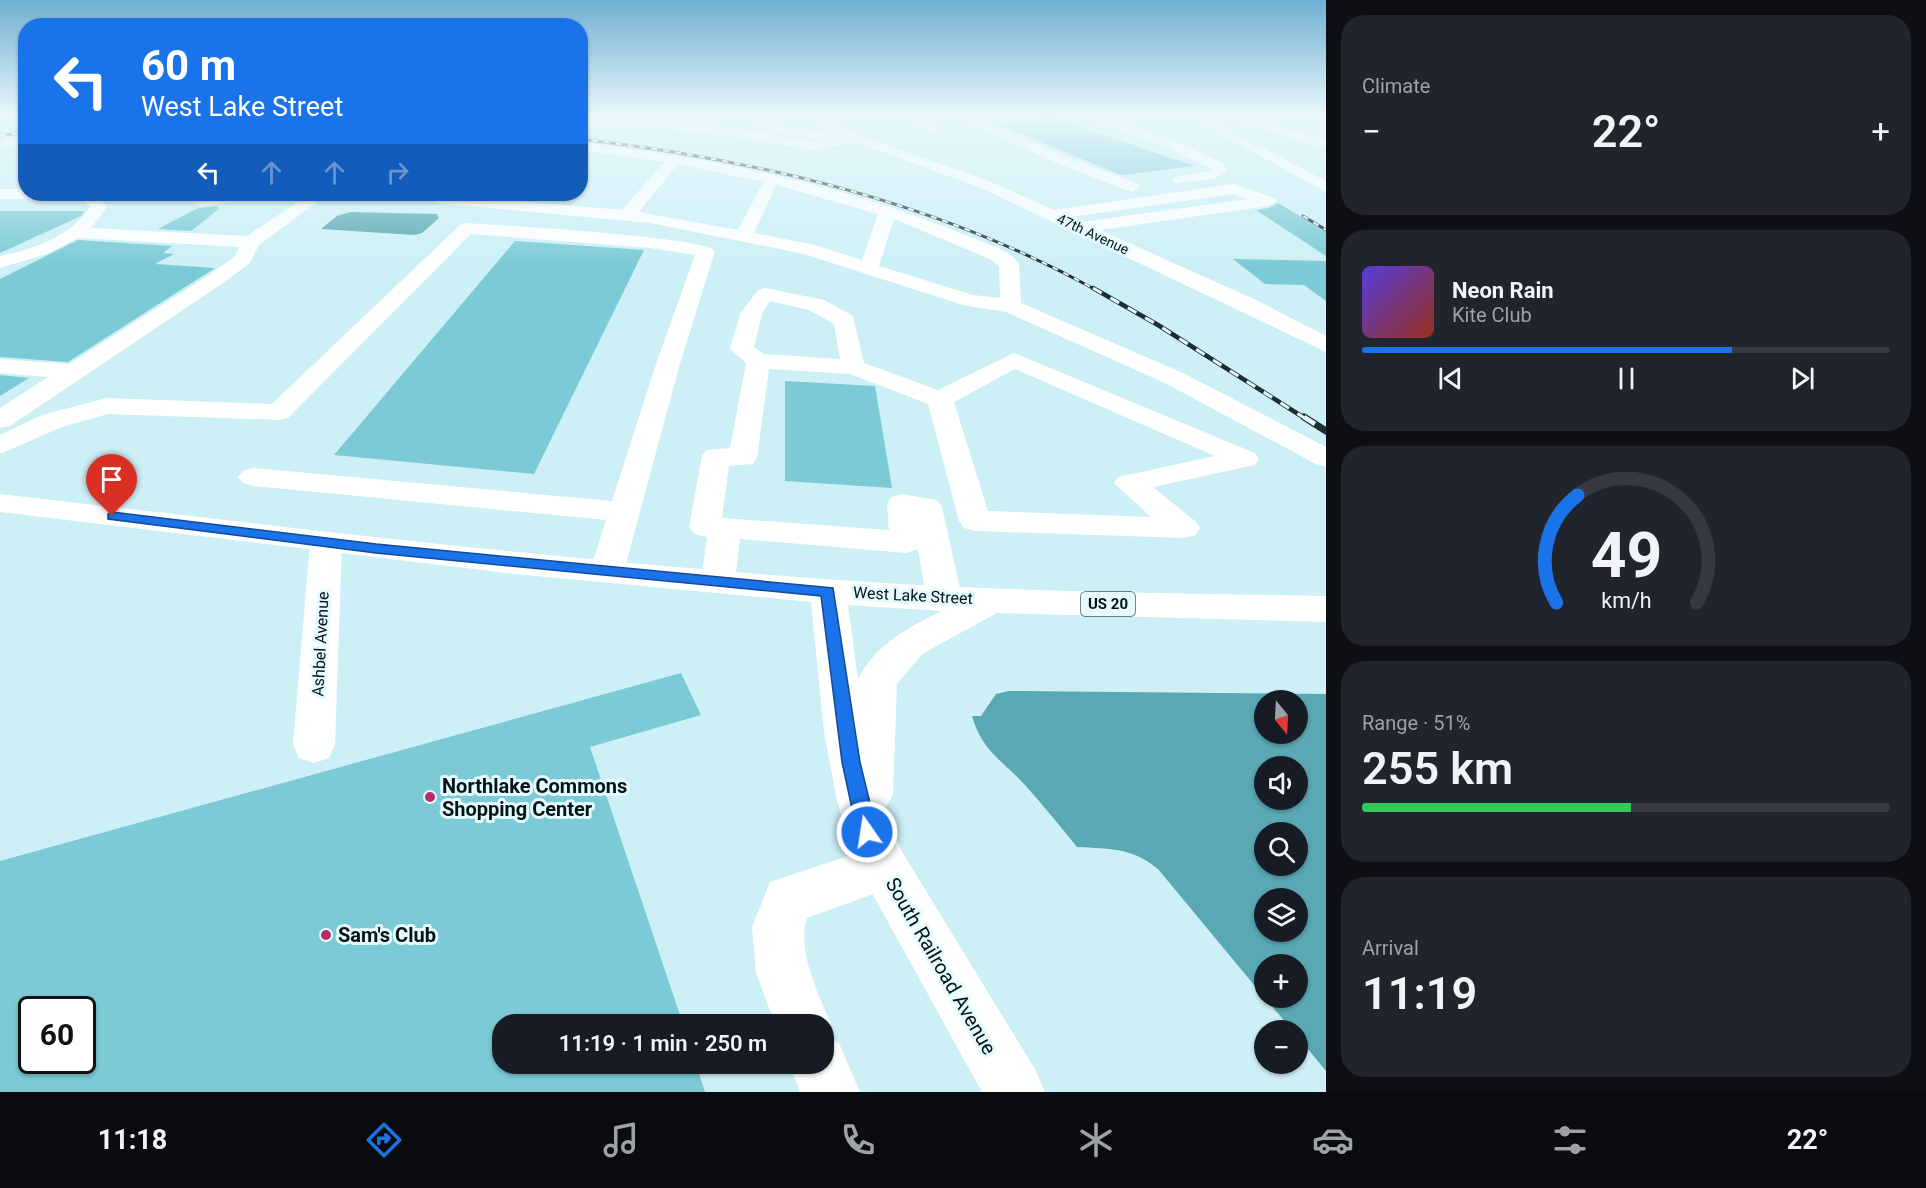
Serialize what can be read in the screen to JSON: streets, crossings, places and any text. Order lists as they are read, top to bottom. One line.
{"streets":{"main road":["47th Avenue","West Lake Street","US 20","Ashbel Avenue","South Railroad Avenue"]},"crossings":[["West Lake Street","Ashbel Avenue"],["West Lake Street","South Railroad Avenue"]],"places":["Northlake Commons Shopping Center","Sam's Club"],"north":"bottom","page":{"tile":["Climate",["Range · 51%","255 km"],["Arrival","11:19"]],"turn":["60 m","West Lake Street"],"heat":["−","22°","+"],"song":["Neon Rain","Kite Club"],"map_buttons":["+","−"],"limit":"60","trip":"11:19 · 1 min · 250 m","tabs":["11:18","22°"],"gauge":["49","km/h"]}}
